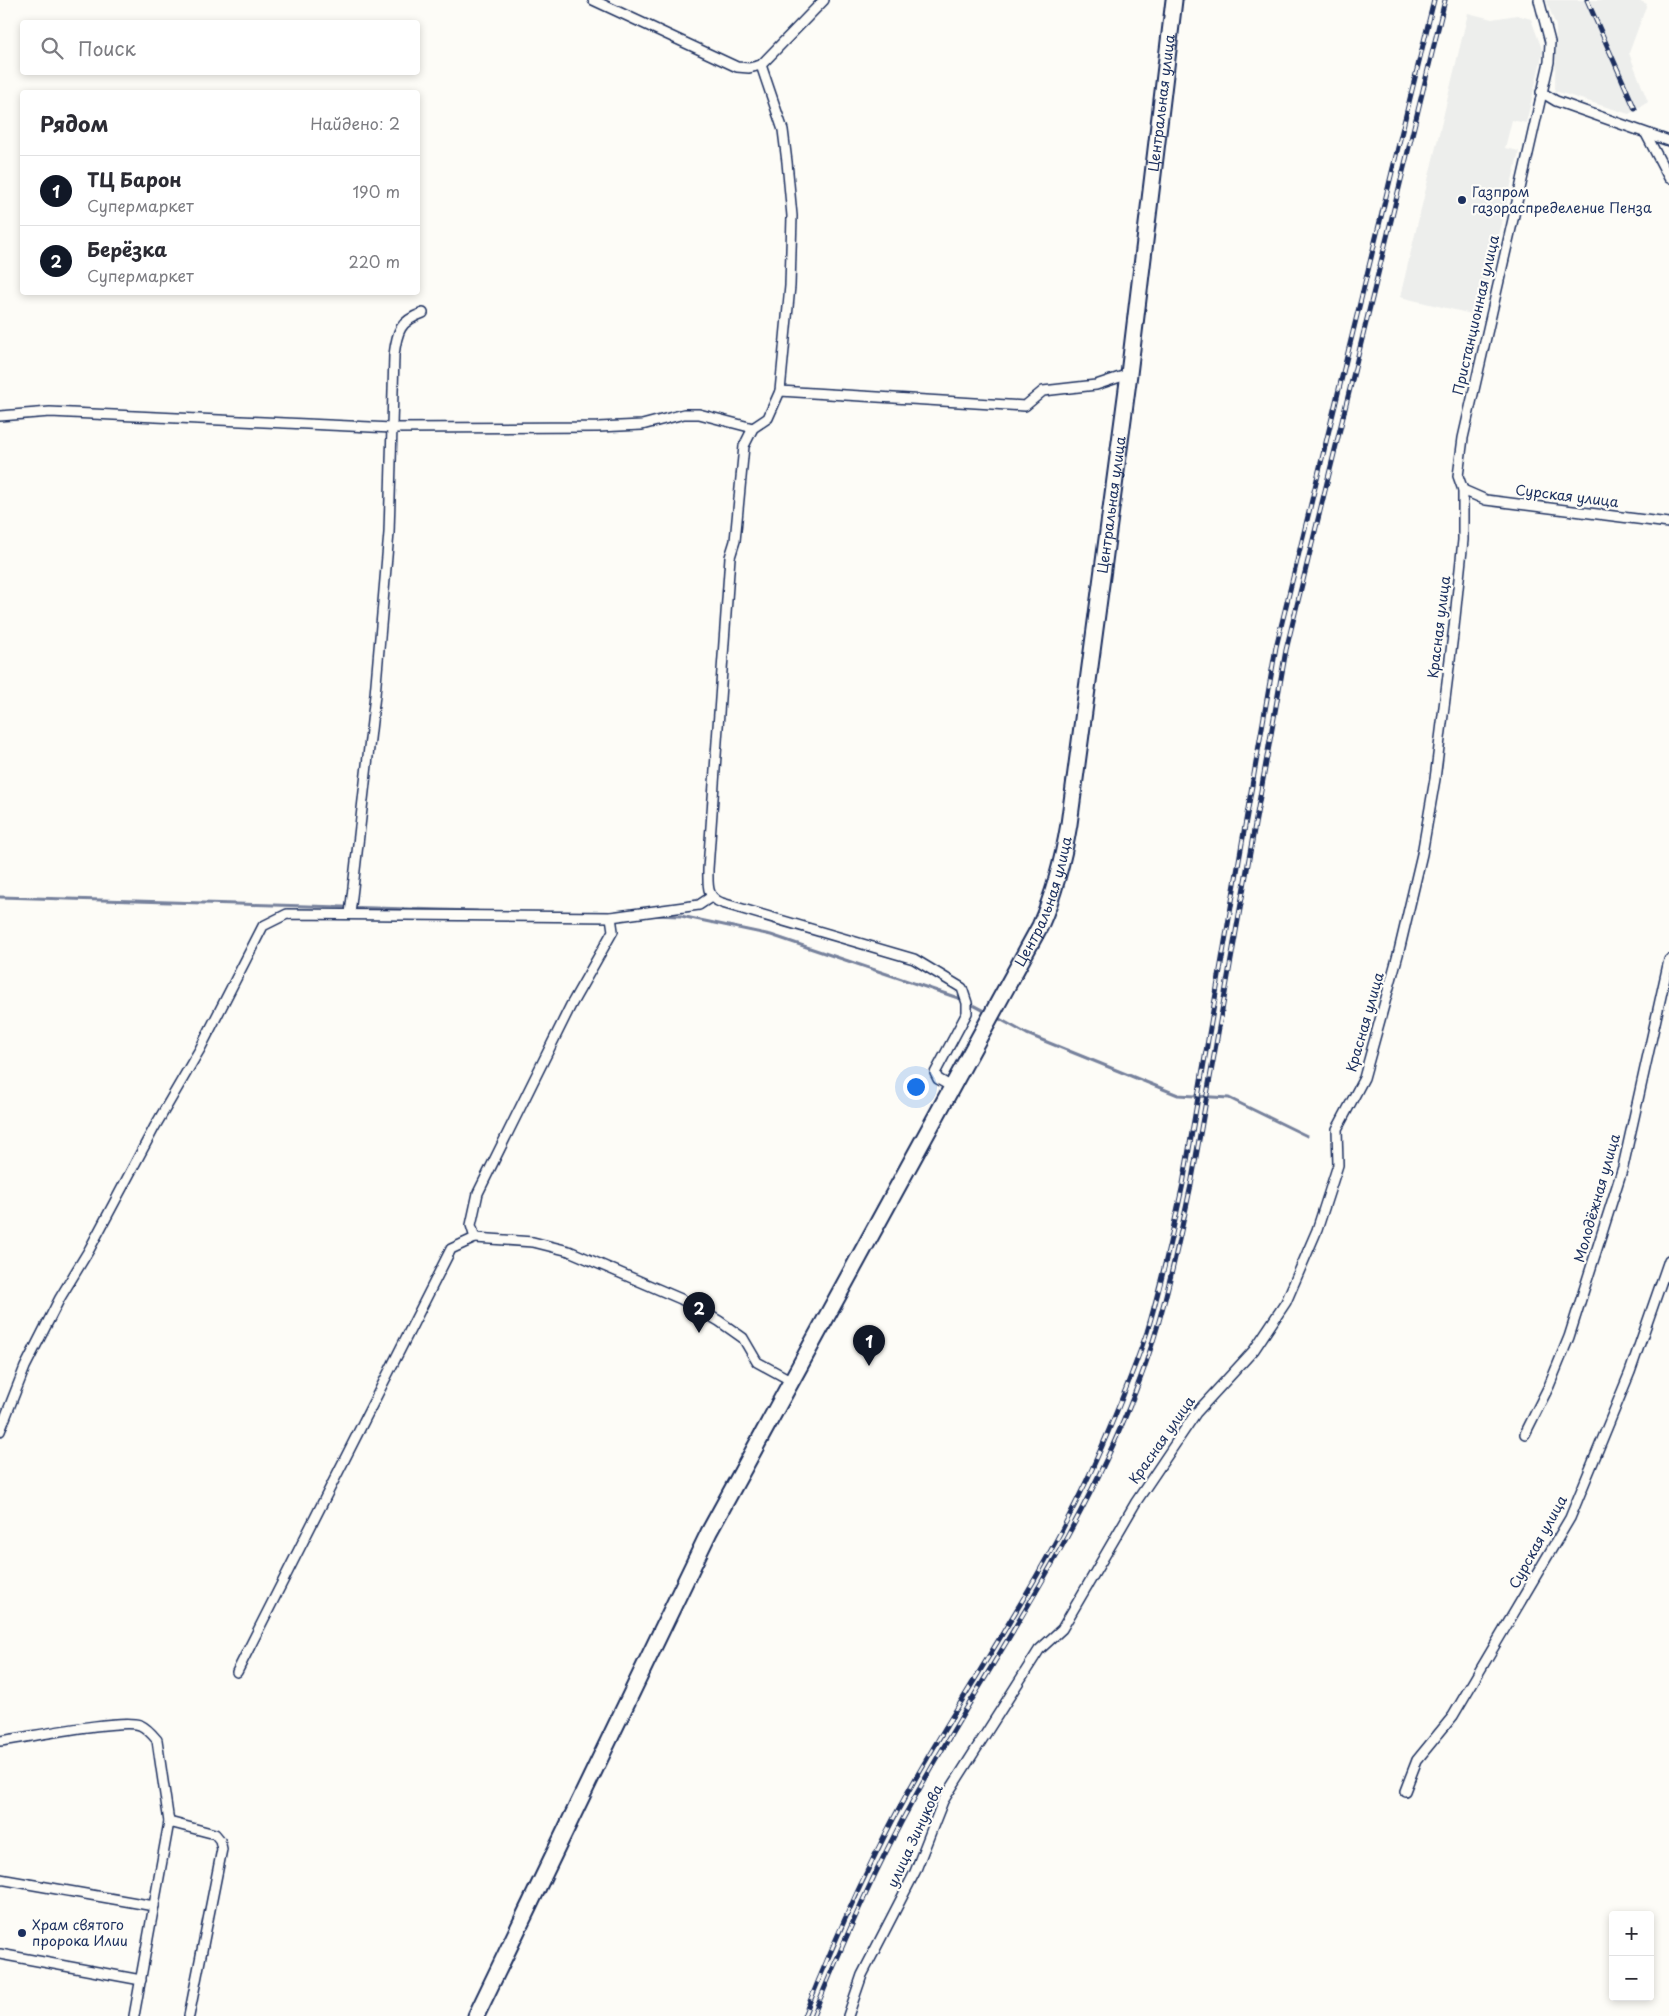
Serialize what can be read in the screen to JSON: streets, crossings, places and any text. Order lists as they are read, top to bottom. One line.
{"streets":{"main road":["Центральная улица"],"street":["Пристанционная улица","Сурская улица","Красная улица","Молодёжная улица","улица Зинукова"]},"crossings":[["Пристанционная улица","Сурская улица"],["Пристанционная улица","Красная улица"],["Сурская улица","Красная улица"],["Красная улица","улица Зинукова"]],"places":["Газпром газораспределение Пенза","Храм святого пророка Илии"],"page":{"search":"Поиск","heading":["Рядом","Найдено: 2"],"list":[{"mark":"1","name":"ТЦ Барон","note":"Супермаркет","value":"190 m"},{"mark":"2","name":"Берёзка","note":"Супермаркет","value":"220 m"}],"pins":["2","1"],"map_buttons":["+","−"]}}
